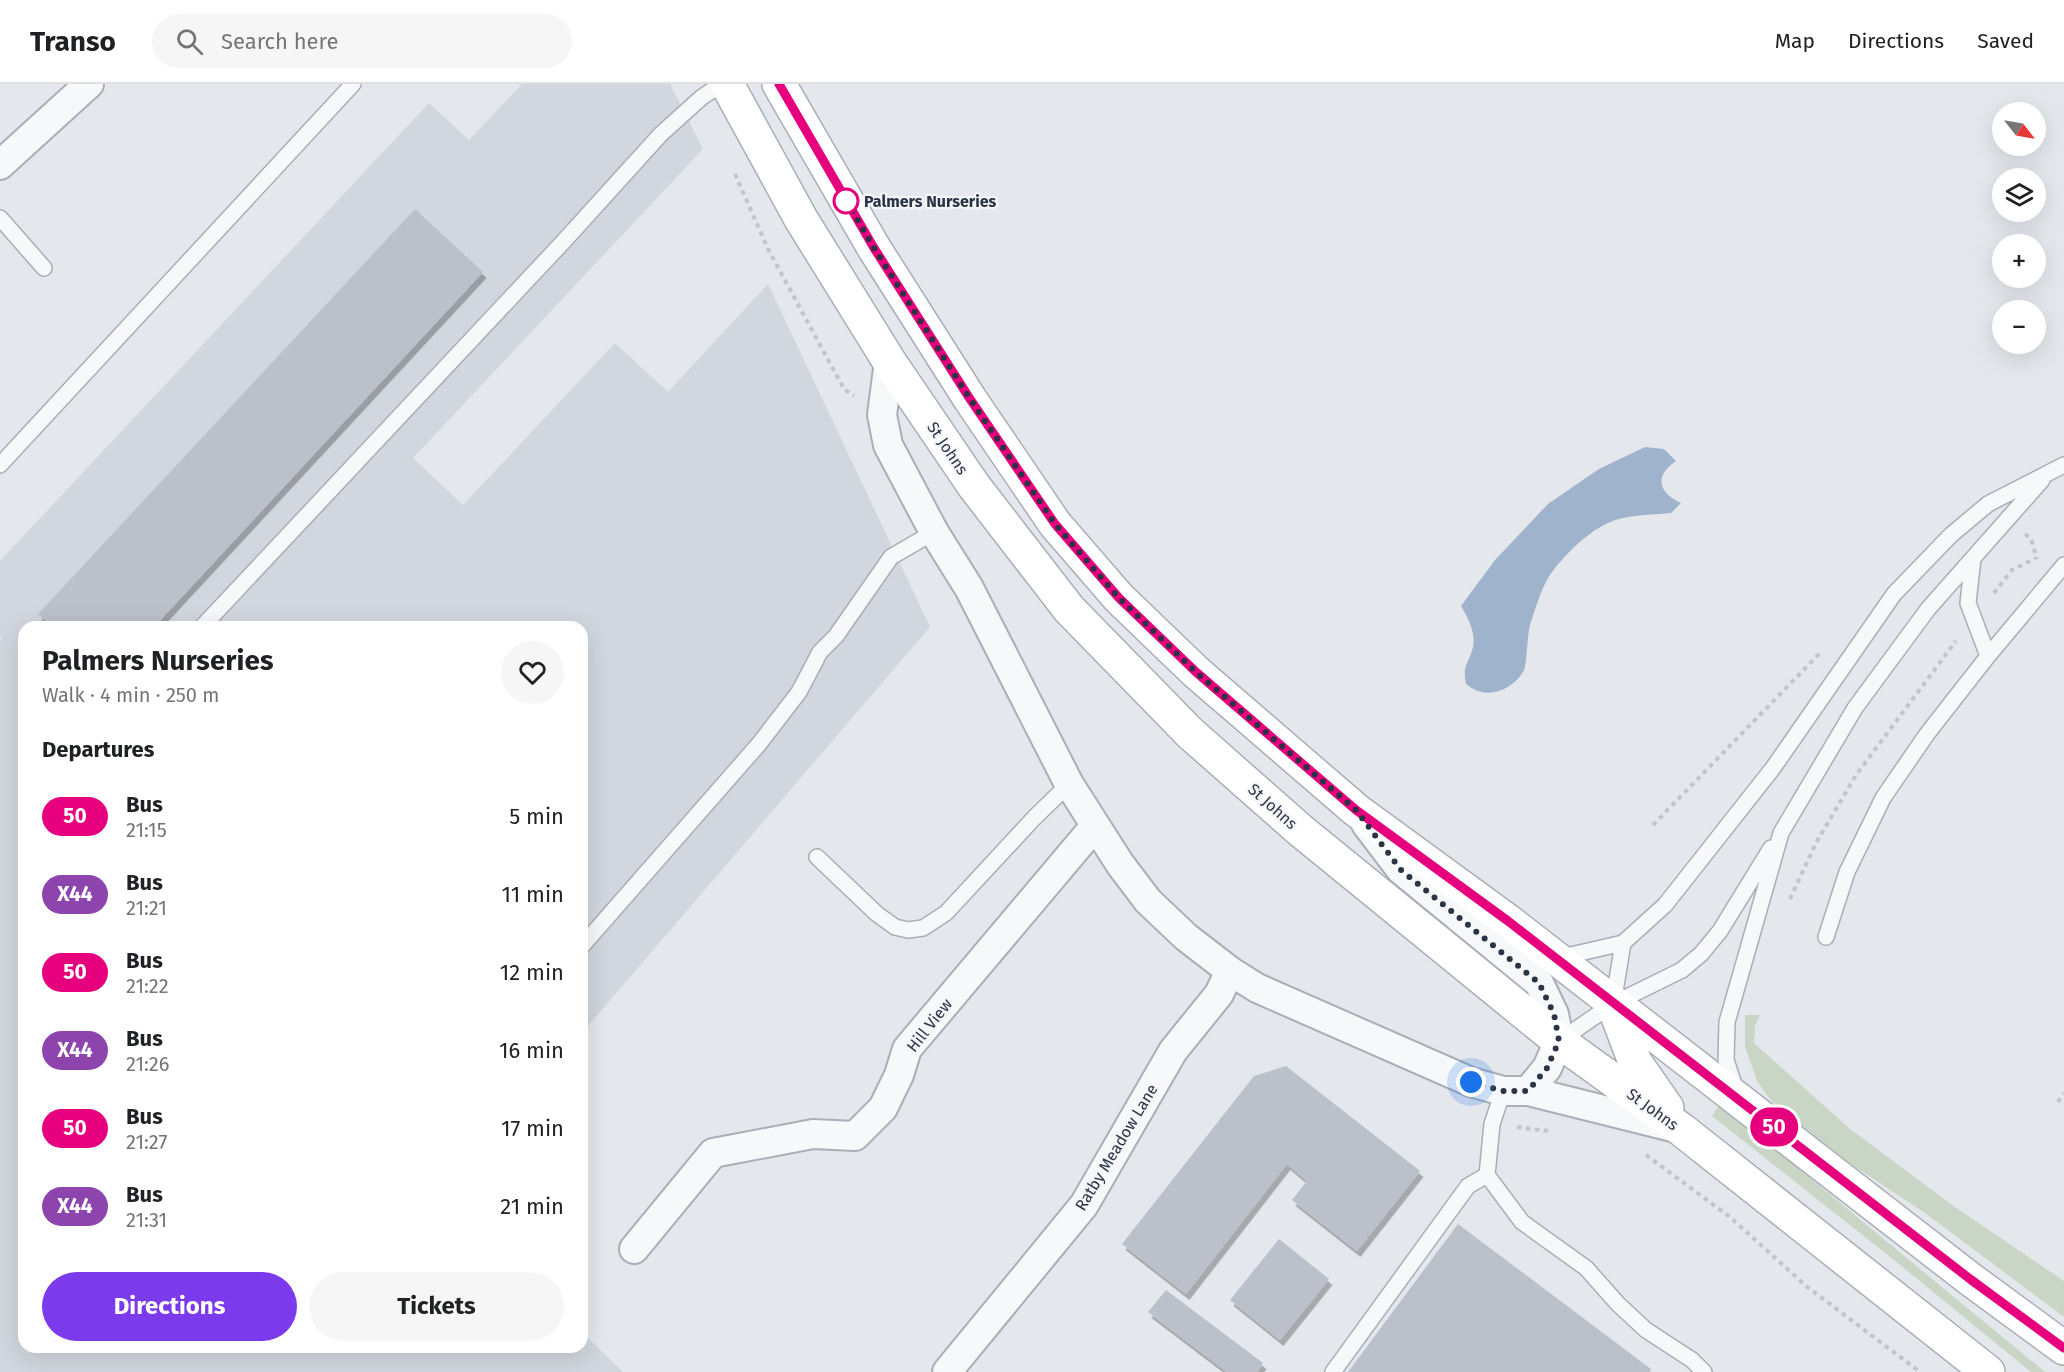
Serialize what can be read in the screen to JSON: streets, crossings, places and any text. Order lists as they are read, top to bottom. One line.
{"streets":{"main road":["St Johns"],"street":["Hill View","Ratby Meadow Lane"]},"places":["Palmers Nurseries"],"lines":["bus line 50"],"north":"bottom right","page":{"header":"Transo","search":"Search here","nav":["Map","Directions","Saved"],"on_map":"50","map_buttons":["+","−"],"heading":[["Palmers Nurseries","Walk · 4 min · 250 m"],"Departures"],"list":[{"mark":"50","name":"Bus","note":"21:15","value":"5 min"},{"mark":"X44","name":"Bus","note":"21:21","value":"11 min"},{"mark":"50","name":"Bus","note":"21:22","value":"12 min"},{"mark":"X44","name":"Bus","note":"21:26","value":"16 min"},{"mark":"50","name":"Bus","note":"21:27","value":"17 min"},{"mark":"X44","name":"Bus","note":"21:31","value":"21 min"}],"buttons":["Directions","Tickets"]}}
